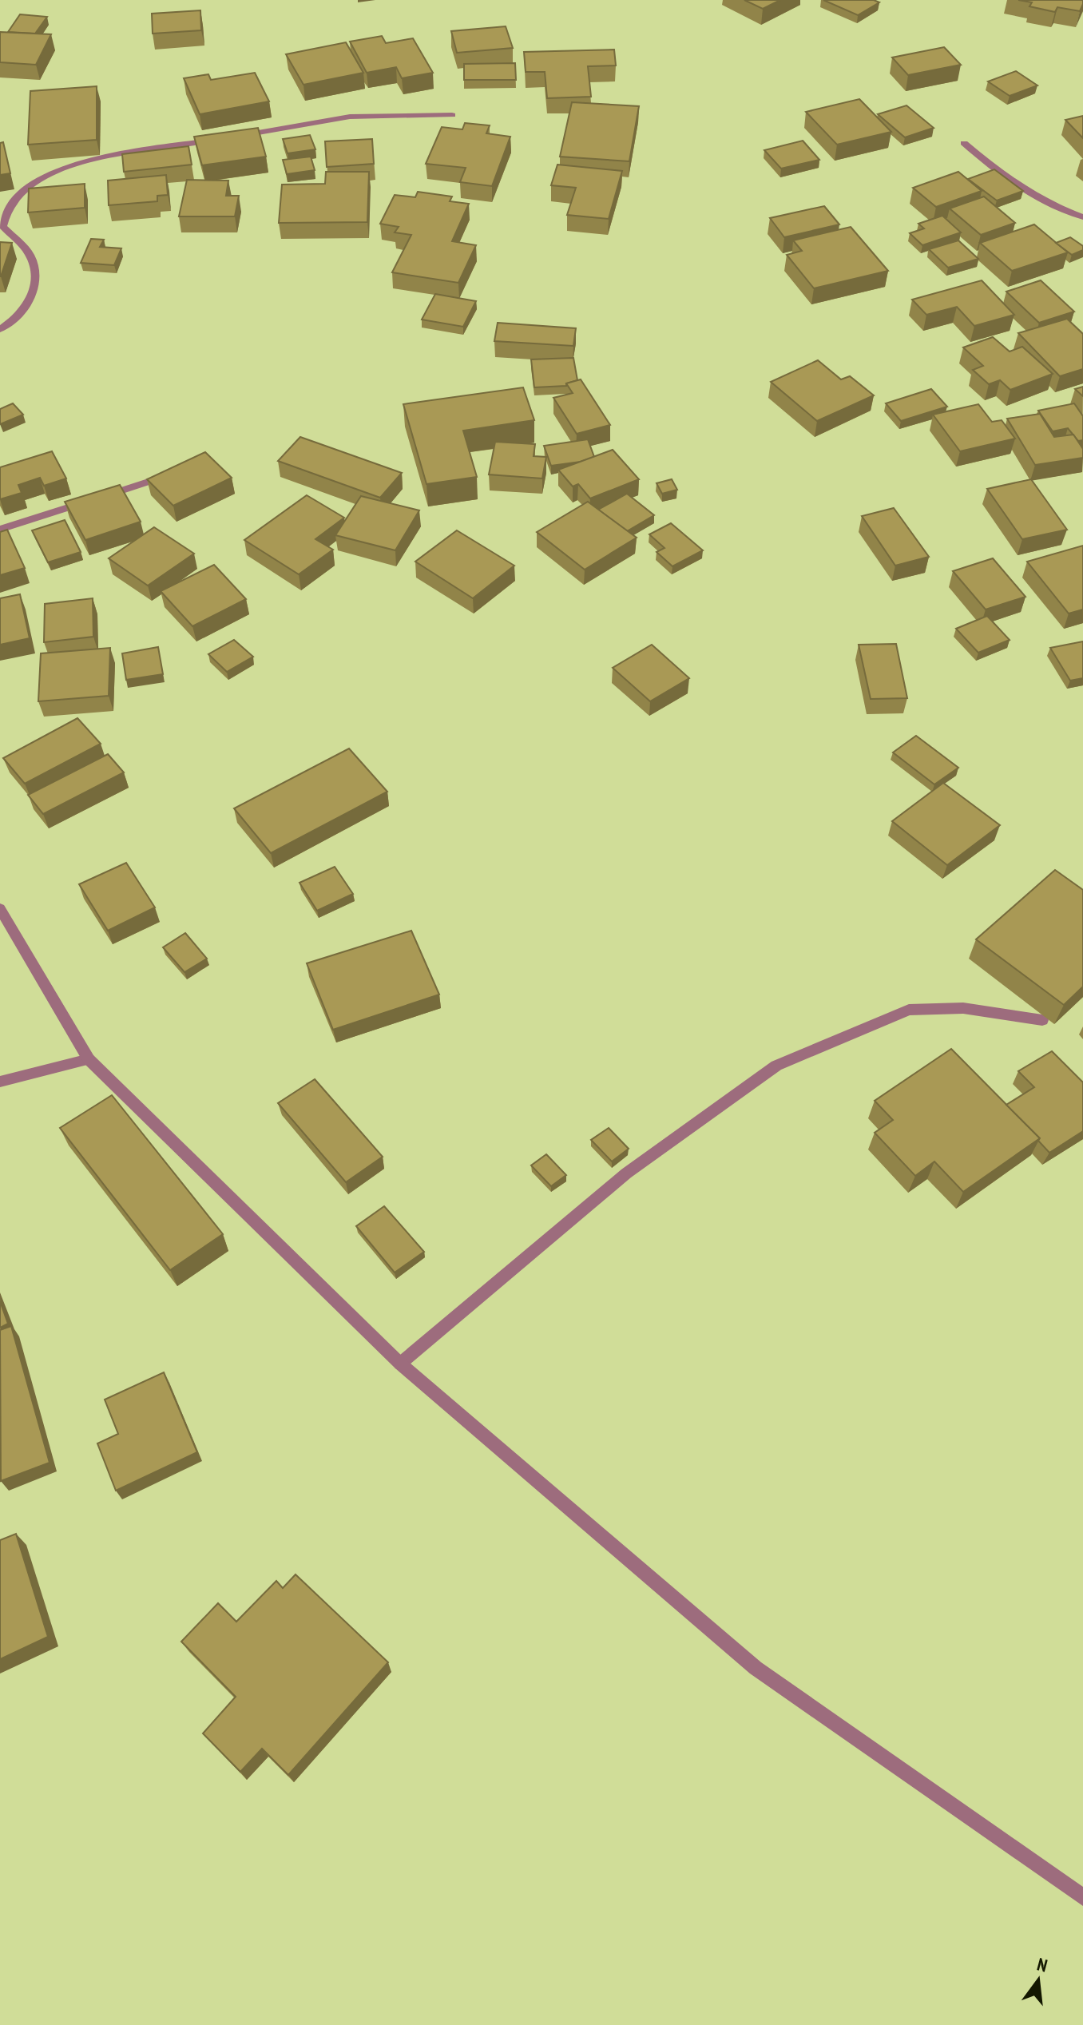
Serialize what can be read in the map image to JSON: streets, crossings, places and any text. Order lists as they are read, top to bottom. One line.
{"north":"top"}
